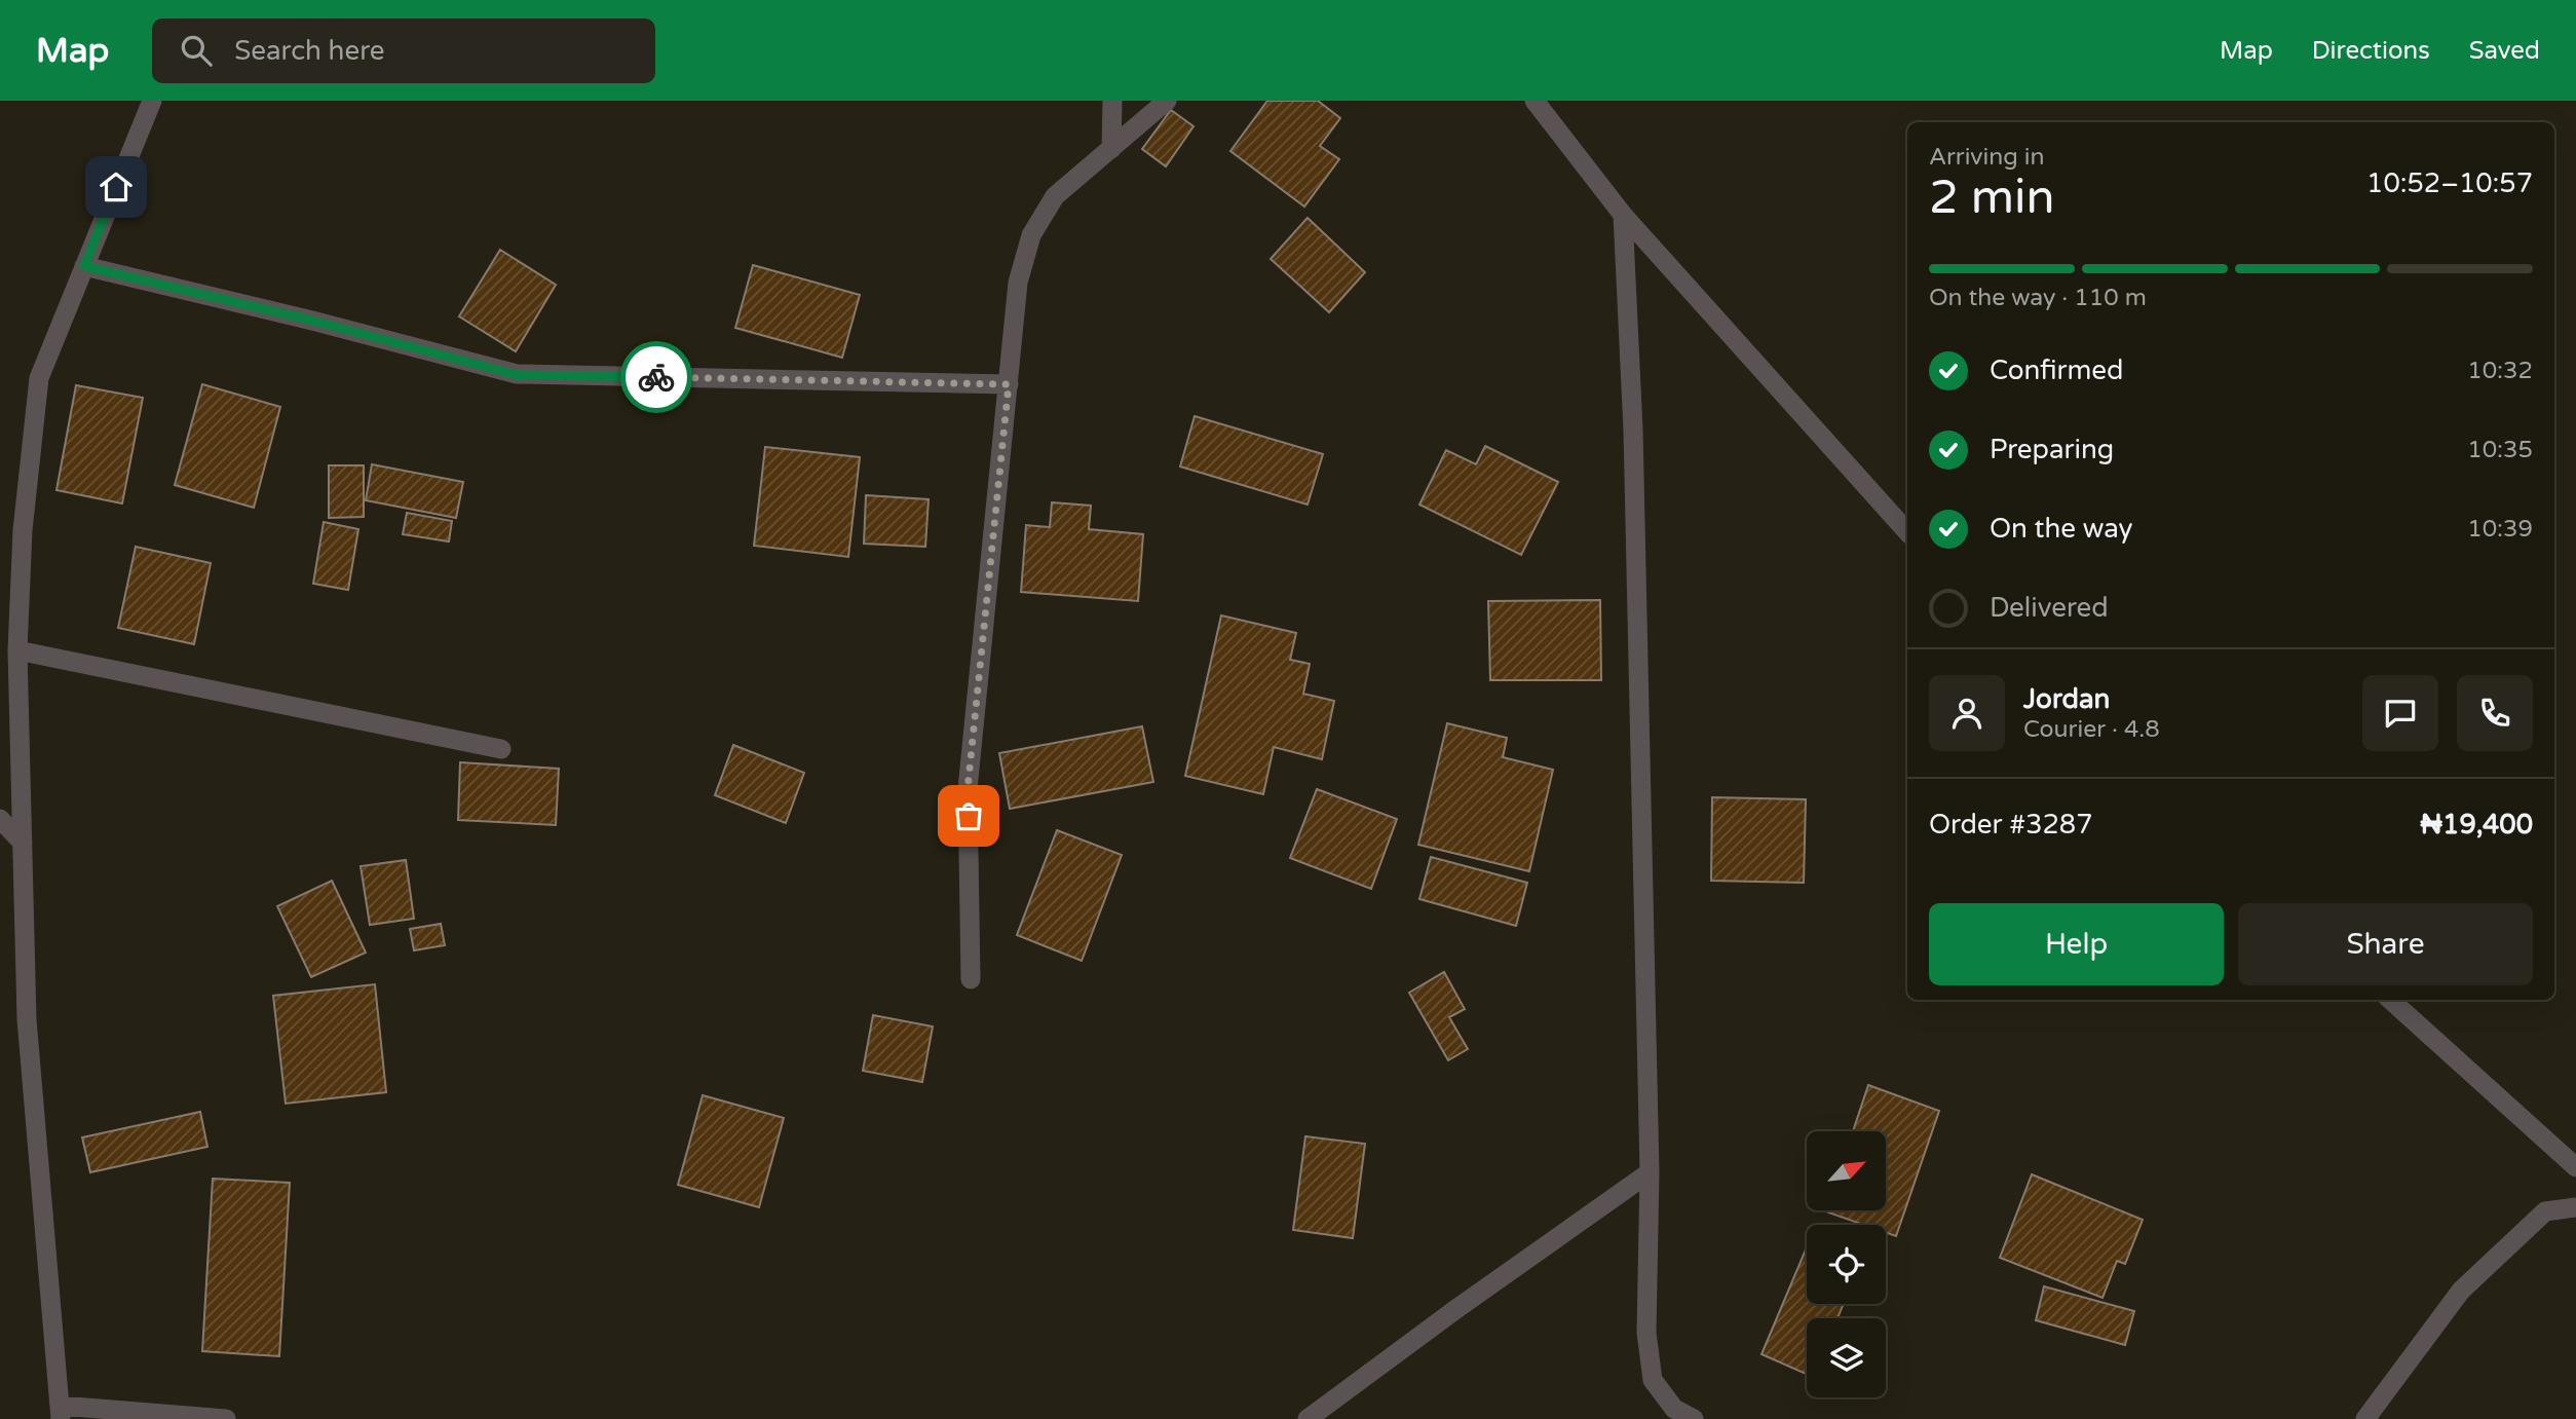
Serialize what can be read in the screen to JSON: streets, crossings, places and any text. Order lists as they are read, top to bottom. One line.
{"north":"top right","page":{"header":"Map","search":"Search here","nav":["Map","Directions","Saved"],"heading":["2 min","Arriving in","10:52–10:57"],"panel":["Jordan","Courier · 4.8","Order #3287","₦19,400"],"bar":"On the way · 110 m","list":[["Confirmed","10:32"],["Preparing","10:35"],["On the way","10:39"],"Delivered"],"buttons":["Help","Share"]}}
